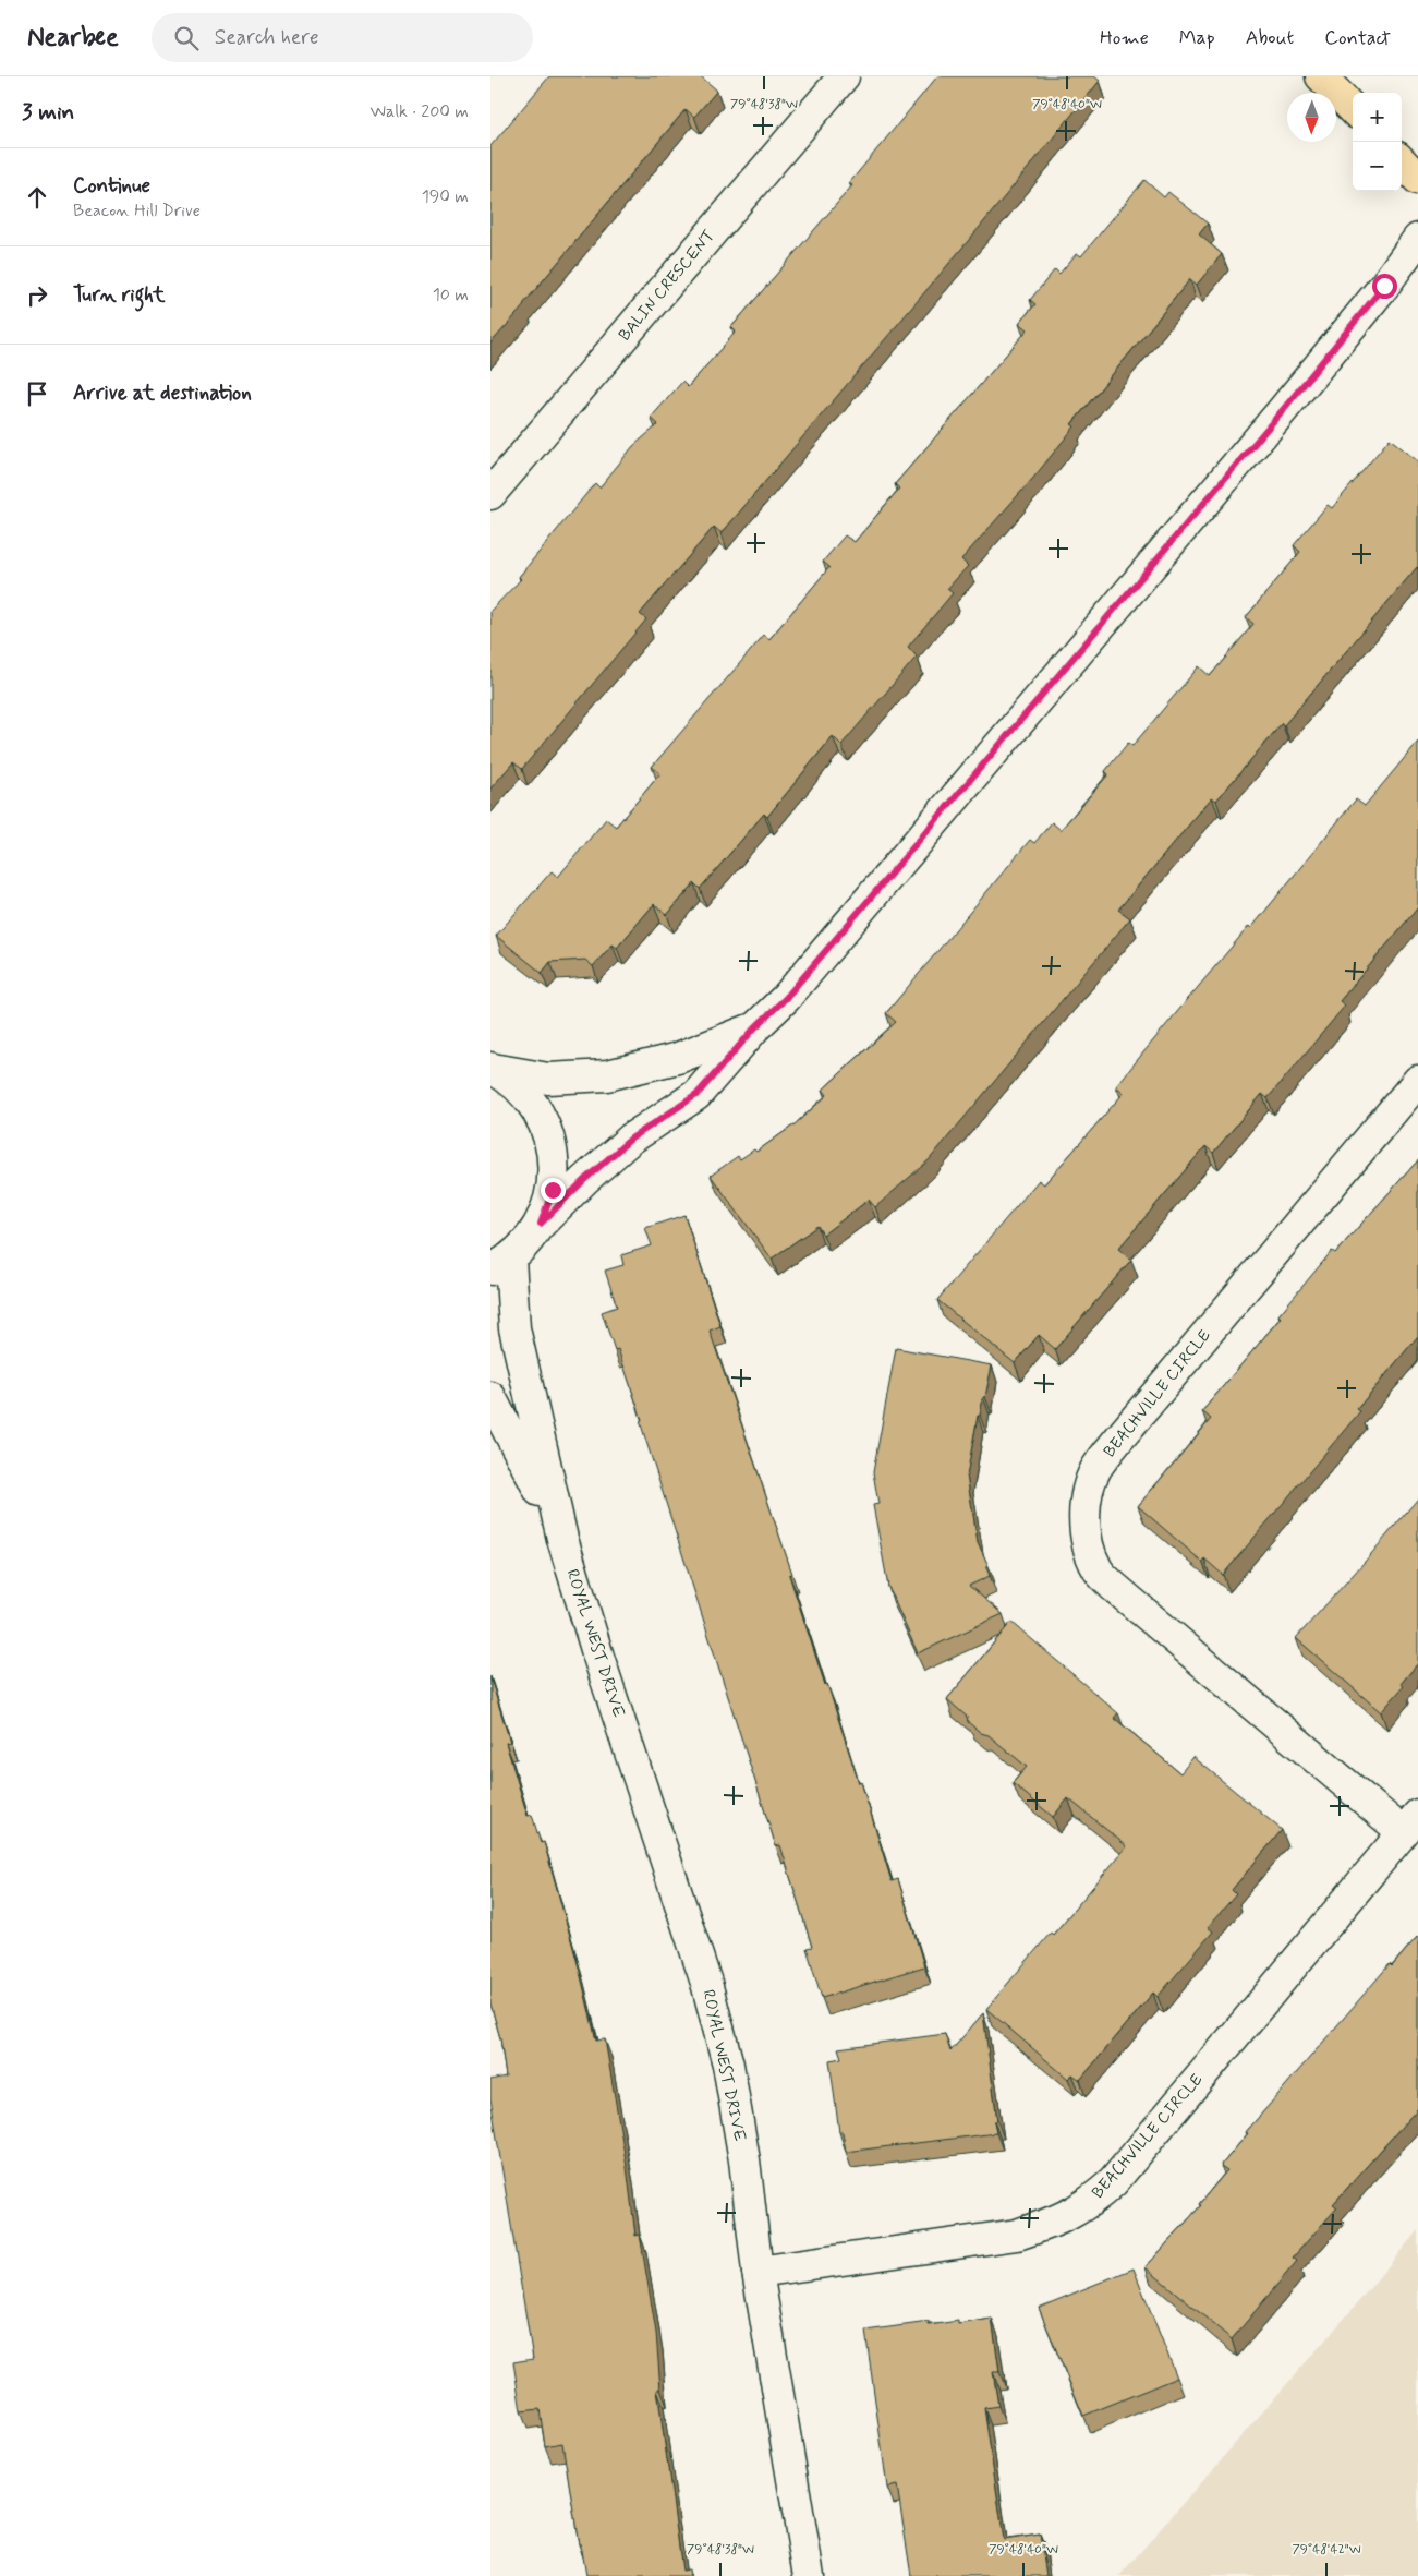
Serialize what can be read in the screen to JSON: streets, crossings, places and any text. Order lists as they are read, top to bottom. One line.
{"streets":{"street":["BALIN CRESCENT","BEACHVILLE CIRCLE","ROYAL WEST DRIVE"]},"crossings":[["BEACHVILLE CIRCLE","ROYAL WEST DRIVE"]],"north":"bottom","page":{"header":"Nearbee","search":"Search here","nav":["Home","Map","About","Contact"],"heading":["3 min","Walk · 200 m"],"map_buttons":["+","−"],"list":[["Continue","Beacon Hill Drive","190 m"],["Turn right","10 m"],"Arrive at destination"]},"coordinates":["79°48'38\"W","79°48'40\"W","79°48'42\"W"]}
